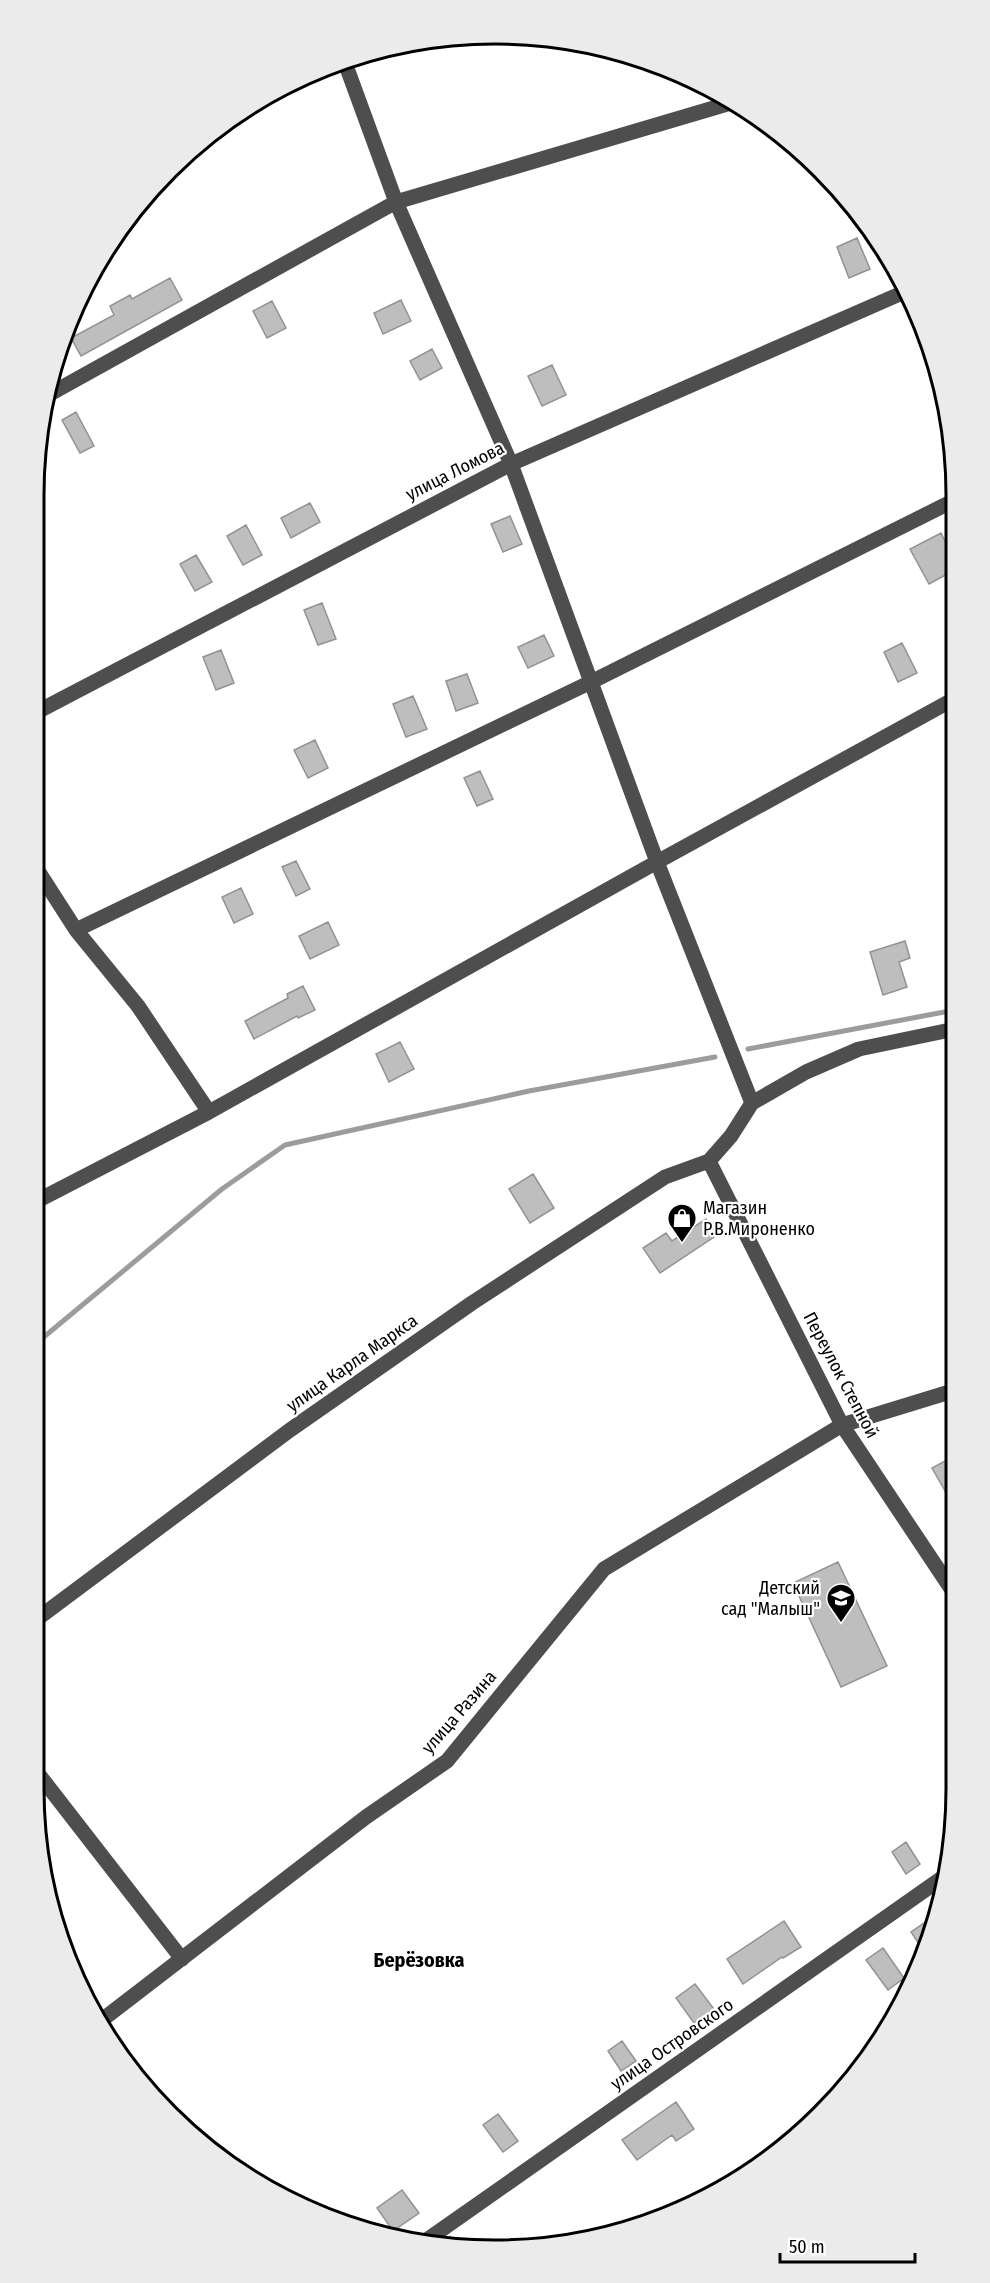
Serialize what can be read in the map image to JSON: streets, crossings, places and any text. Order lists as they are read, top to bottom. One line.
{"streets":{"street":["улица Ломова","улица Карла Маркса","Переулок Степной","улица Разина","улица Островского"]},"crossings":[["улица Карла Маркса","Переулок Степной"],["Переулок Степной","улица Разина"]],"districts":["Берёзовка"],"places":{"shop":["Магазин Р.В.Мироненко"],"school or university":["Детский сад \"Малыш\""]},"scale_bar":"50 m"}
